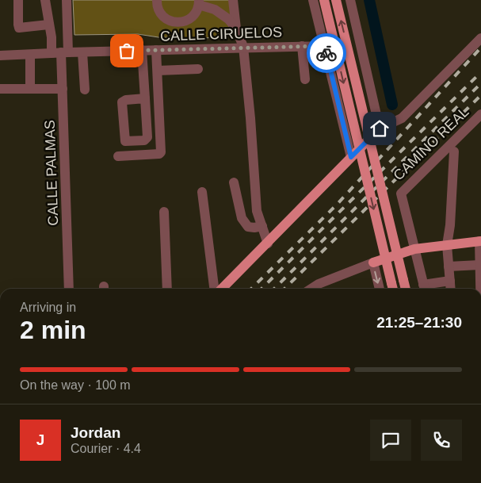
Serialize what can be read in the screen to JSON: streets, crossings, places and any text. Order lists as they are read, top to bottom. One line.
{"streets":{"street":["CALLE CIRUELOS","CAMINO REAL","CALLE PALMAS"]},"crossings":[["CALLE CIRUELOS","CALLE PALMAS"]],"page":{"heading":["2 min","Arriving in","21:25–21:30"],"panel":["Jordan","Courier · 4.4"],"bar":"On the way · 100 m","round":"J"}}
